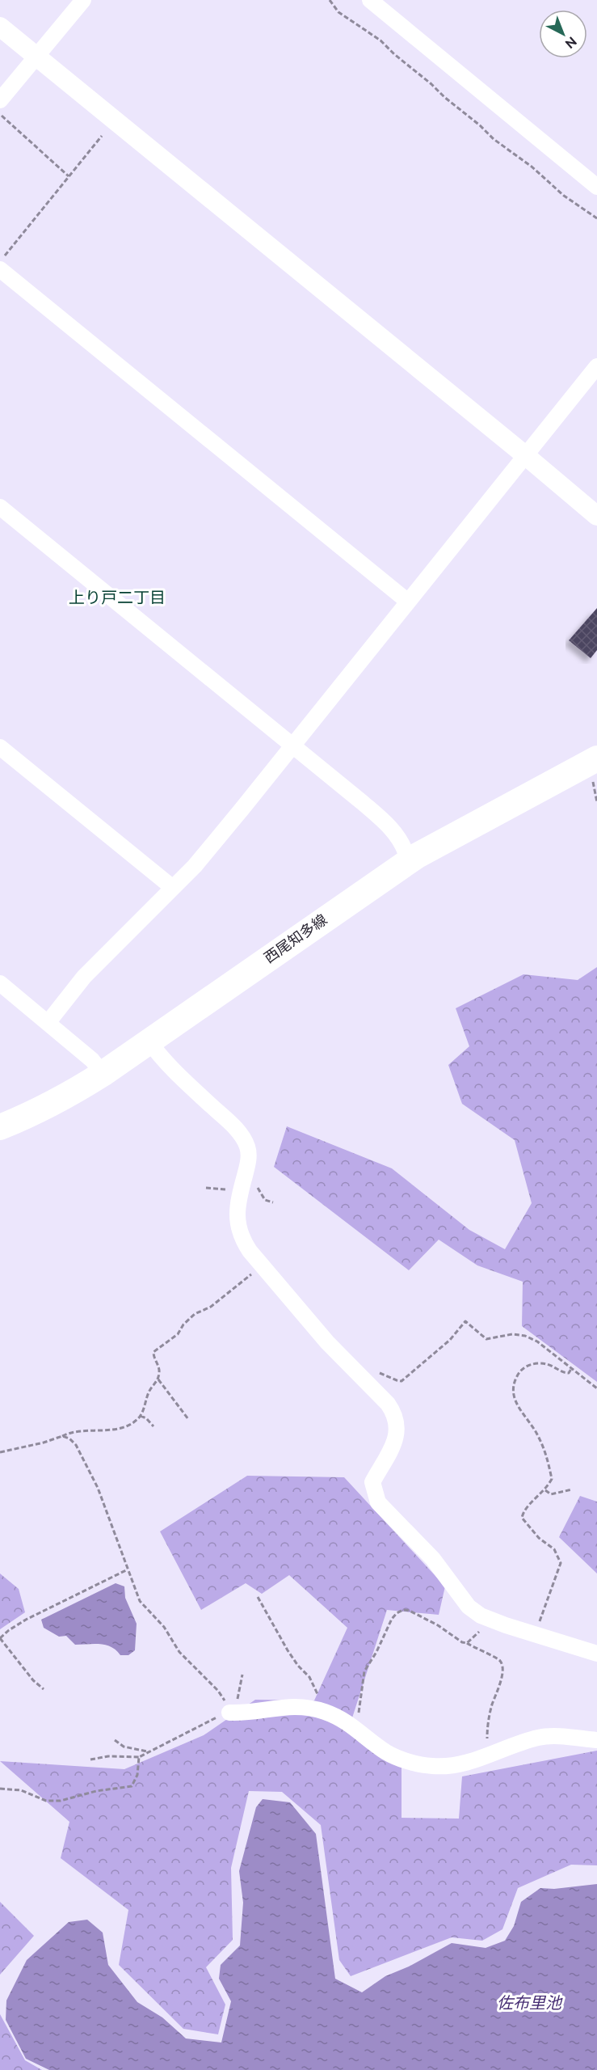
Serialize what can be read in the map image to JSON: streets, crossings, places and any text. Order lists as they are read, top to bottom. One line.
{"streets":{"main road":["西尾知多線"]},"districts":["上り戸二丁目"],"water":["佐布里池"],"north":"bottom right"}
